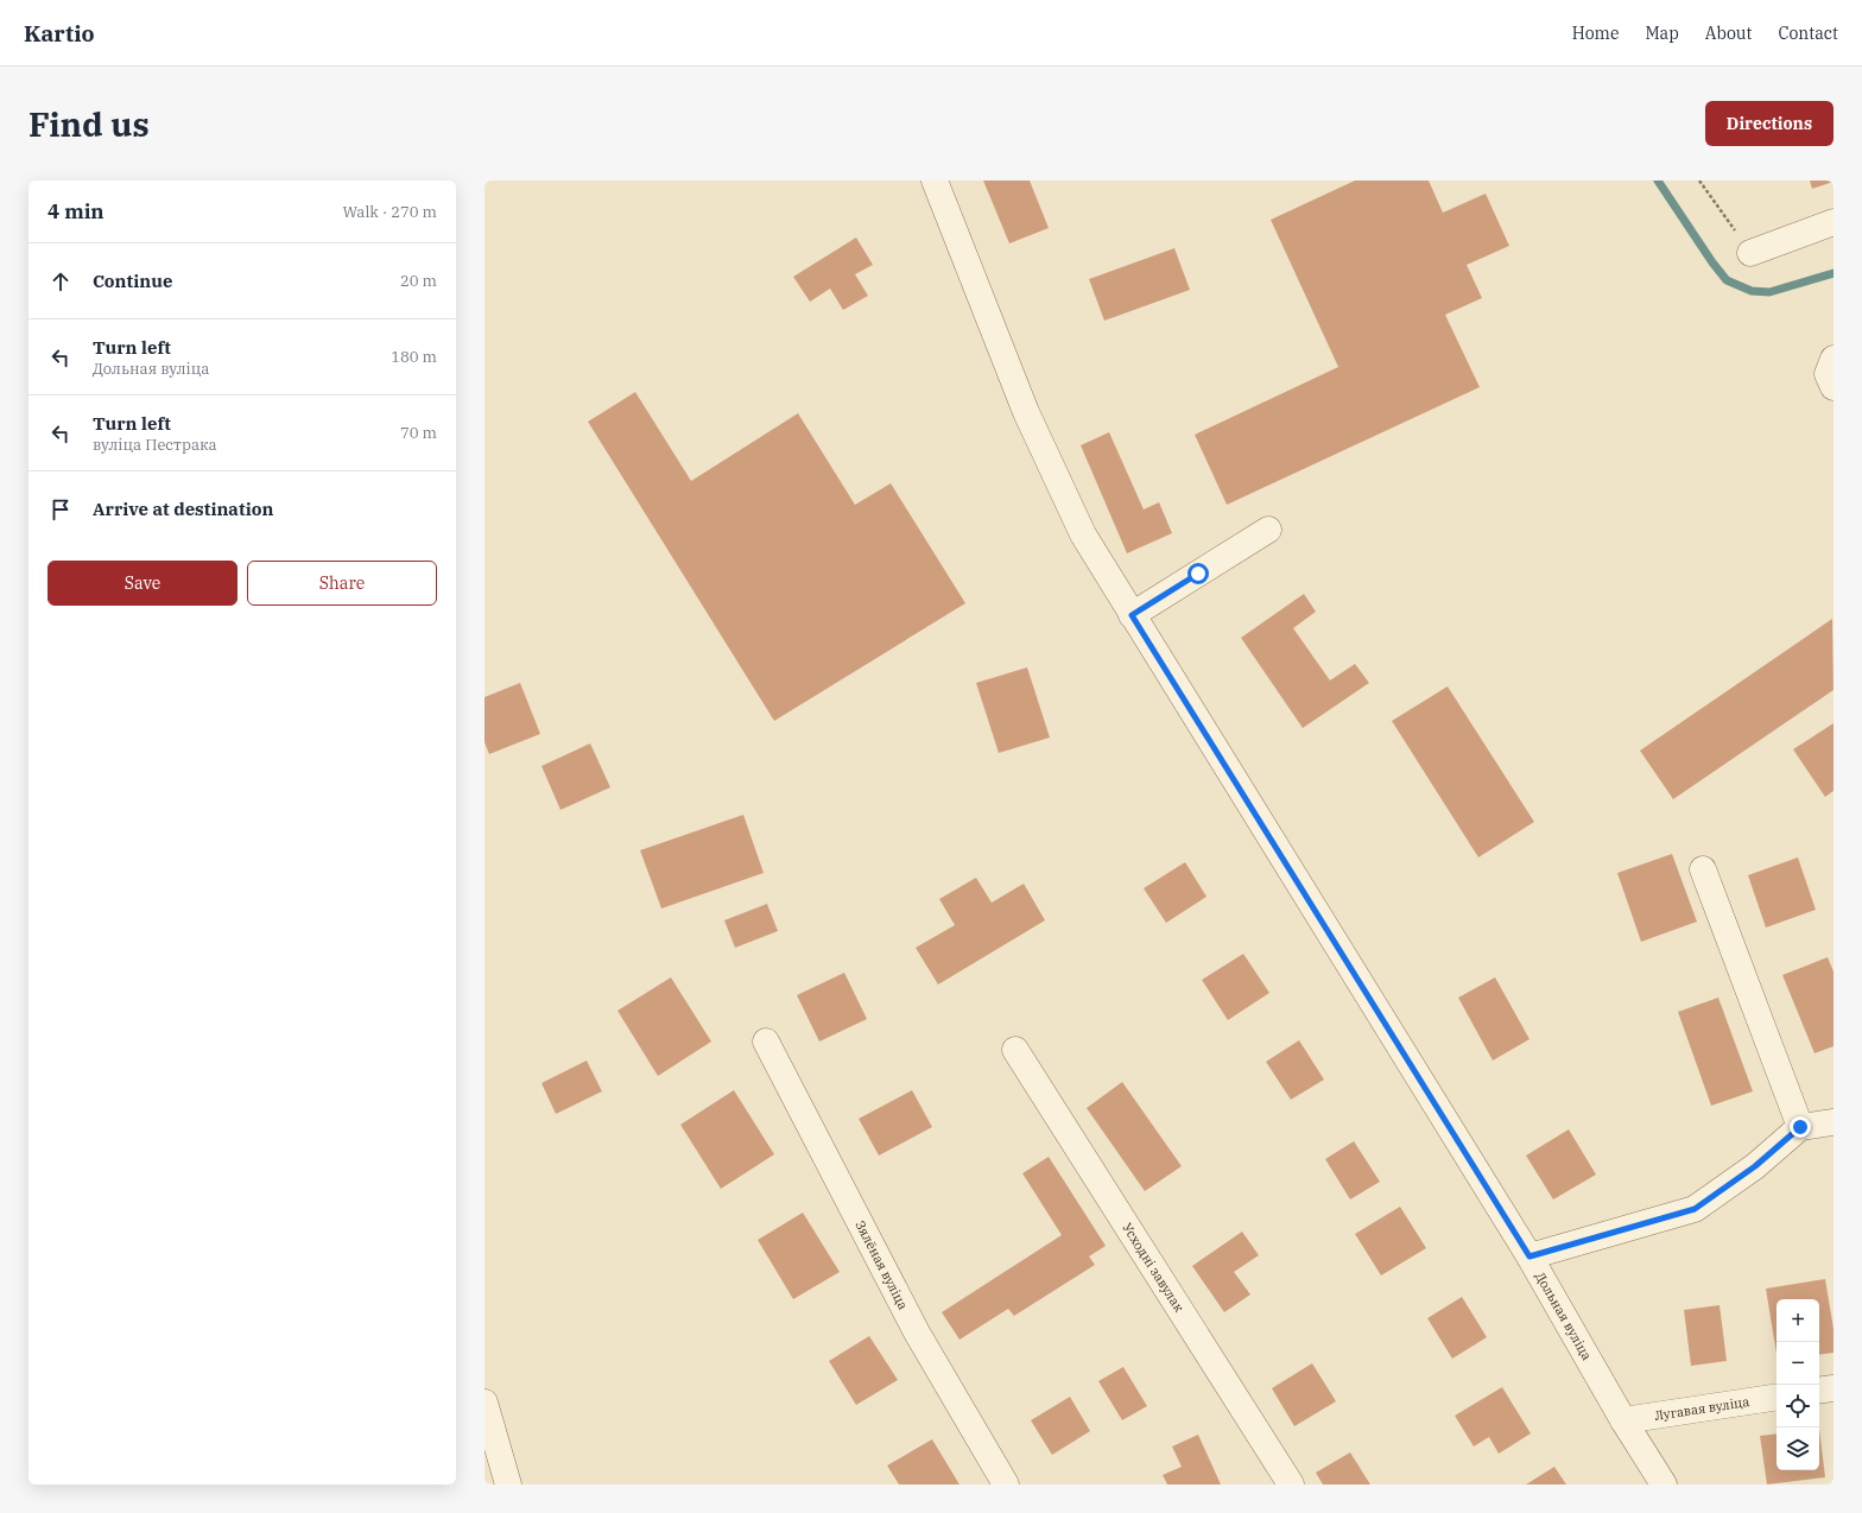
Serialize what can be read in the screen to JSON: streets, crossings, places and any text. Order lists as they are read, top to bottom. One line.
{"streets":{"street":["Зялёная вуліца","Усходні завулак","Дольная вуліца","Лугавая вуліца"]},"crossings":[["Дольная вуліца","Лугавая вуліца"]],"page":{"header":"Kartio","nav":["Home","Map","About","Contact"],"buttons":["Directions",["Save","Share"]],"title":"Find us","heading":["4 min","Walk · 270 m"],"list":[["Continue","20 m"],["Turn left","Дольная вуліца","180 m"],["Turn left","вуліца Пестрака","70 m"],"Arrive at destination"],"map_buttons":["+","−"]}}
